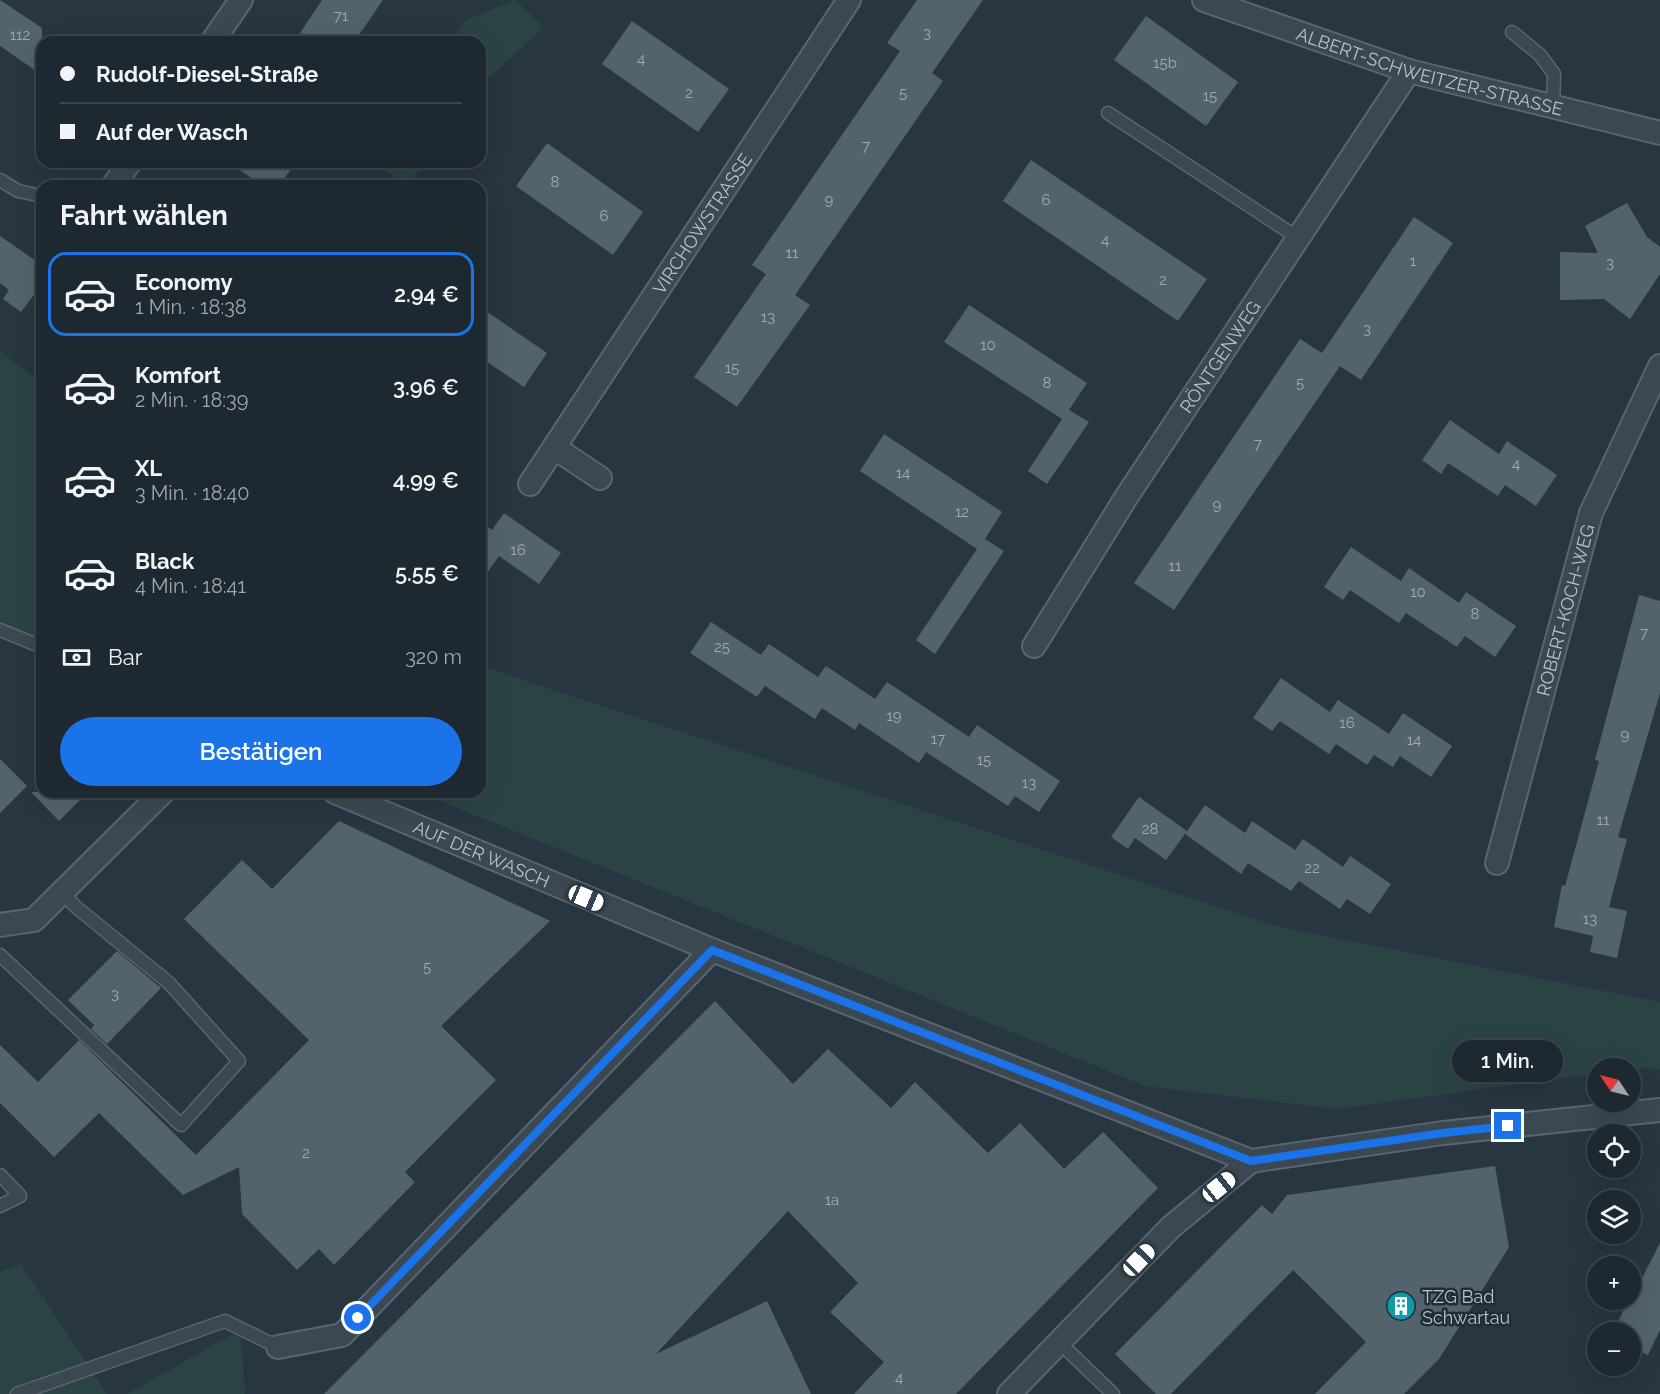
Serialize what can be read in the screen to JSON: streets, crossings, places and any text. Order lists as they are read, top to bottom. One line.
{"streets":{"street":["ALBERT-SCHWEITZER-STRASSE","VIRCHOWSTRASSE","RÖNTGENWEG","ROBERT-KOCH-WEG","AUF DER WASCH"]},"crossings":[["ALBERT-SCHWEITZER-STRASSE","RÖNTGENWEG"]],"places":{"building":["TZG Bad Schwartau"]},"house_numbers":["71","3","112","4","15b","2","5","15","7","8","9","6","6","4","11","1","3","2","13","3","10","15","8","5","7","4","14","9","12","16","11","10","8","7","25","19","16","9","17","14","15","13","11","28","22","13","5","3","2","1a","4"],"north":"top left","page":{"banner":["Rudolf-Diesel-Straße","Auf der Wasch"],"heading":"Fahrt wählen","list":[{"name":"Economy","note":"1 Min. · 18:38","value":"2.94 €"},{"name":"Komfort","note":"2 Min. · 18:39","value":"3.96 €"},{"name":"XL","note":"3 Min. · 18:40","value":"4.99 €"},{"name":"Black","note":"4 Min. · 18:41","value":"5.55 €"}],"pay":["Bar","320 m"],"buttons":"Bestätigen","bubble":"1 Min.","map_buttons":["+","−"]}}
